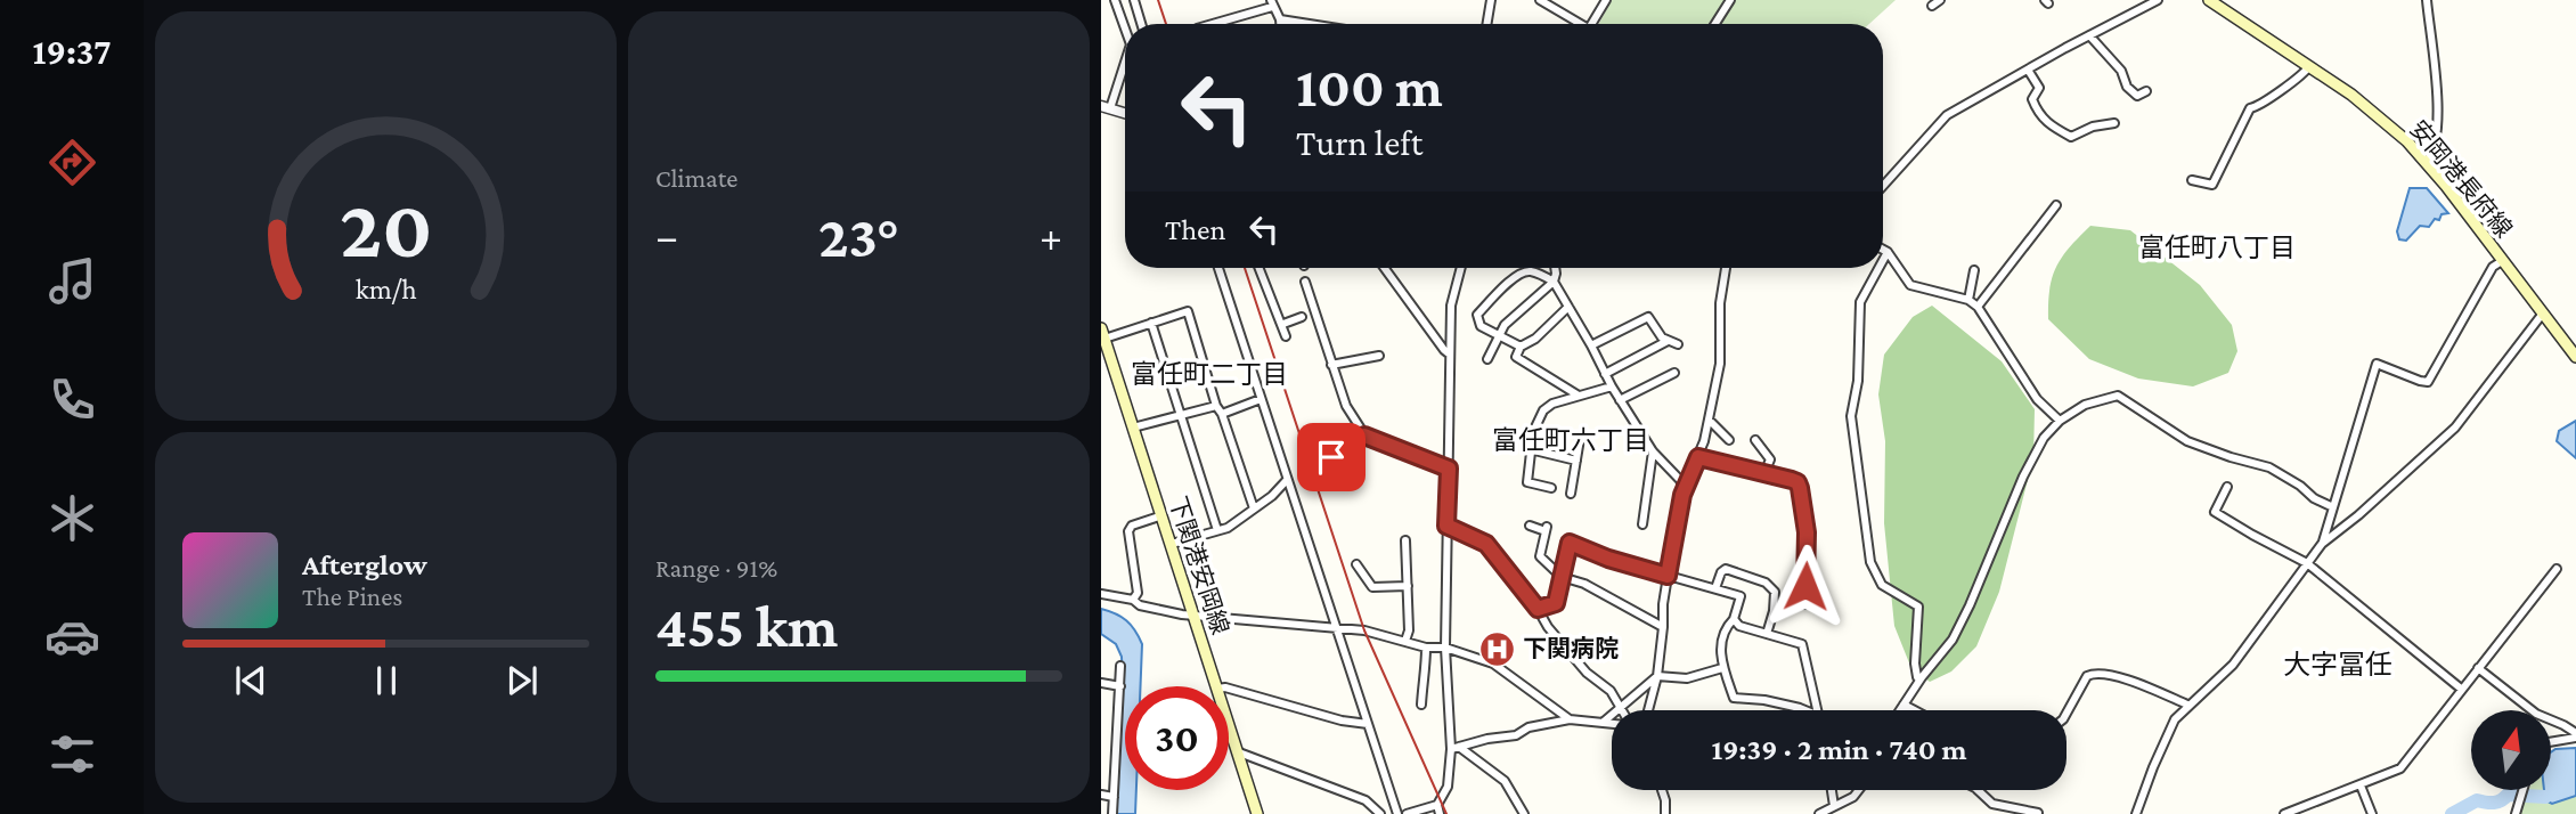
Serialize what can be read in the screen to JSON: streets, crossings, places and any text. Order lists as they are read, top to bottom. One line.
{"streets":{"main road":["安岡港長府線","下関港安岡線"]},"districts":["富任町八丁目","富任町二丁目","富任町六丁目","大字冨任"],"places":{"hospital":["下関病院"]},"north":"top","page":{"tabs":"19:37","tile":["Climate",["Range · 91%","455 km"]],"turn":["100 m","Turn left"],"then":"Then","heat":["−","23°","+"],"song":["Afterglow","The Pines"],"limit":"30","trip":"19:39 · 2 min · 740 m","gauge":["20","km/h"]}}
